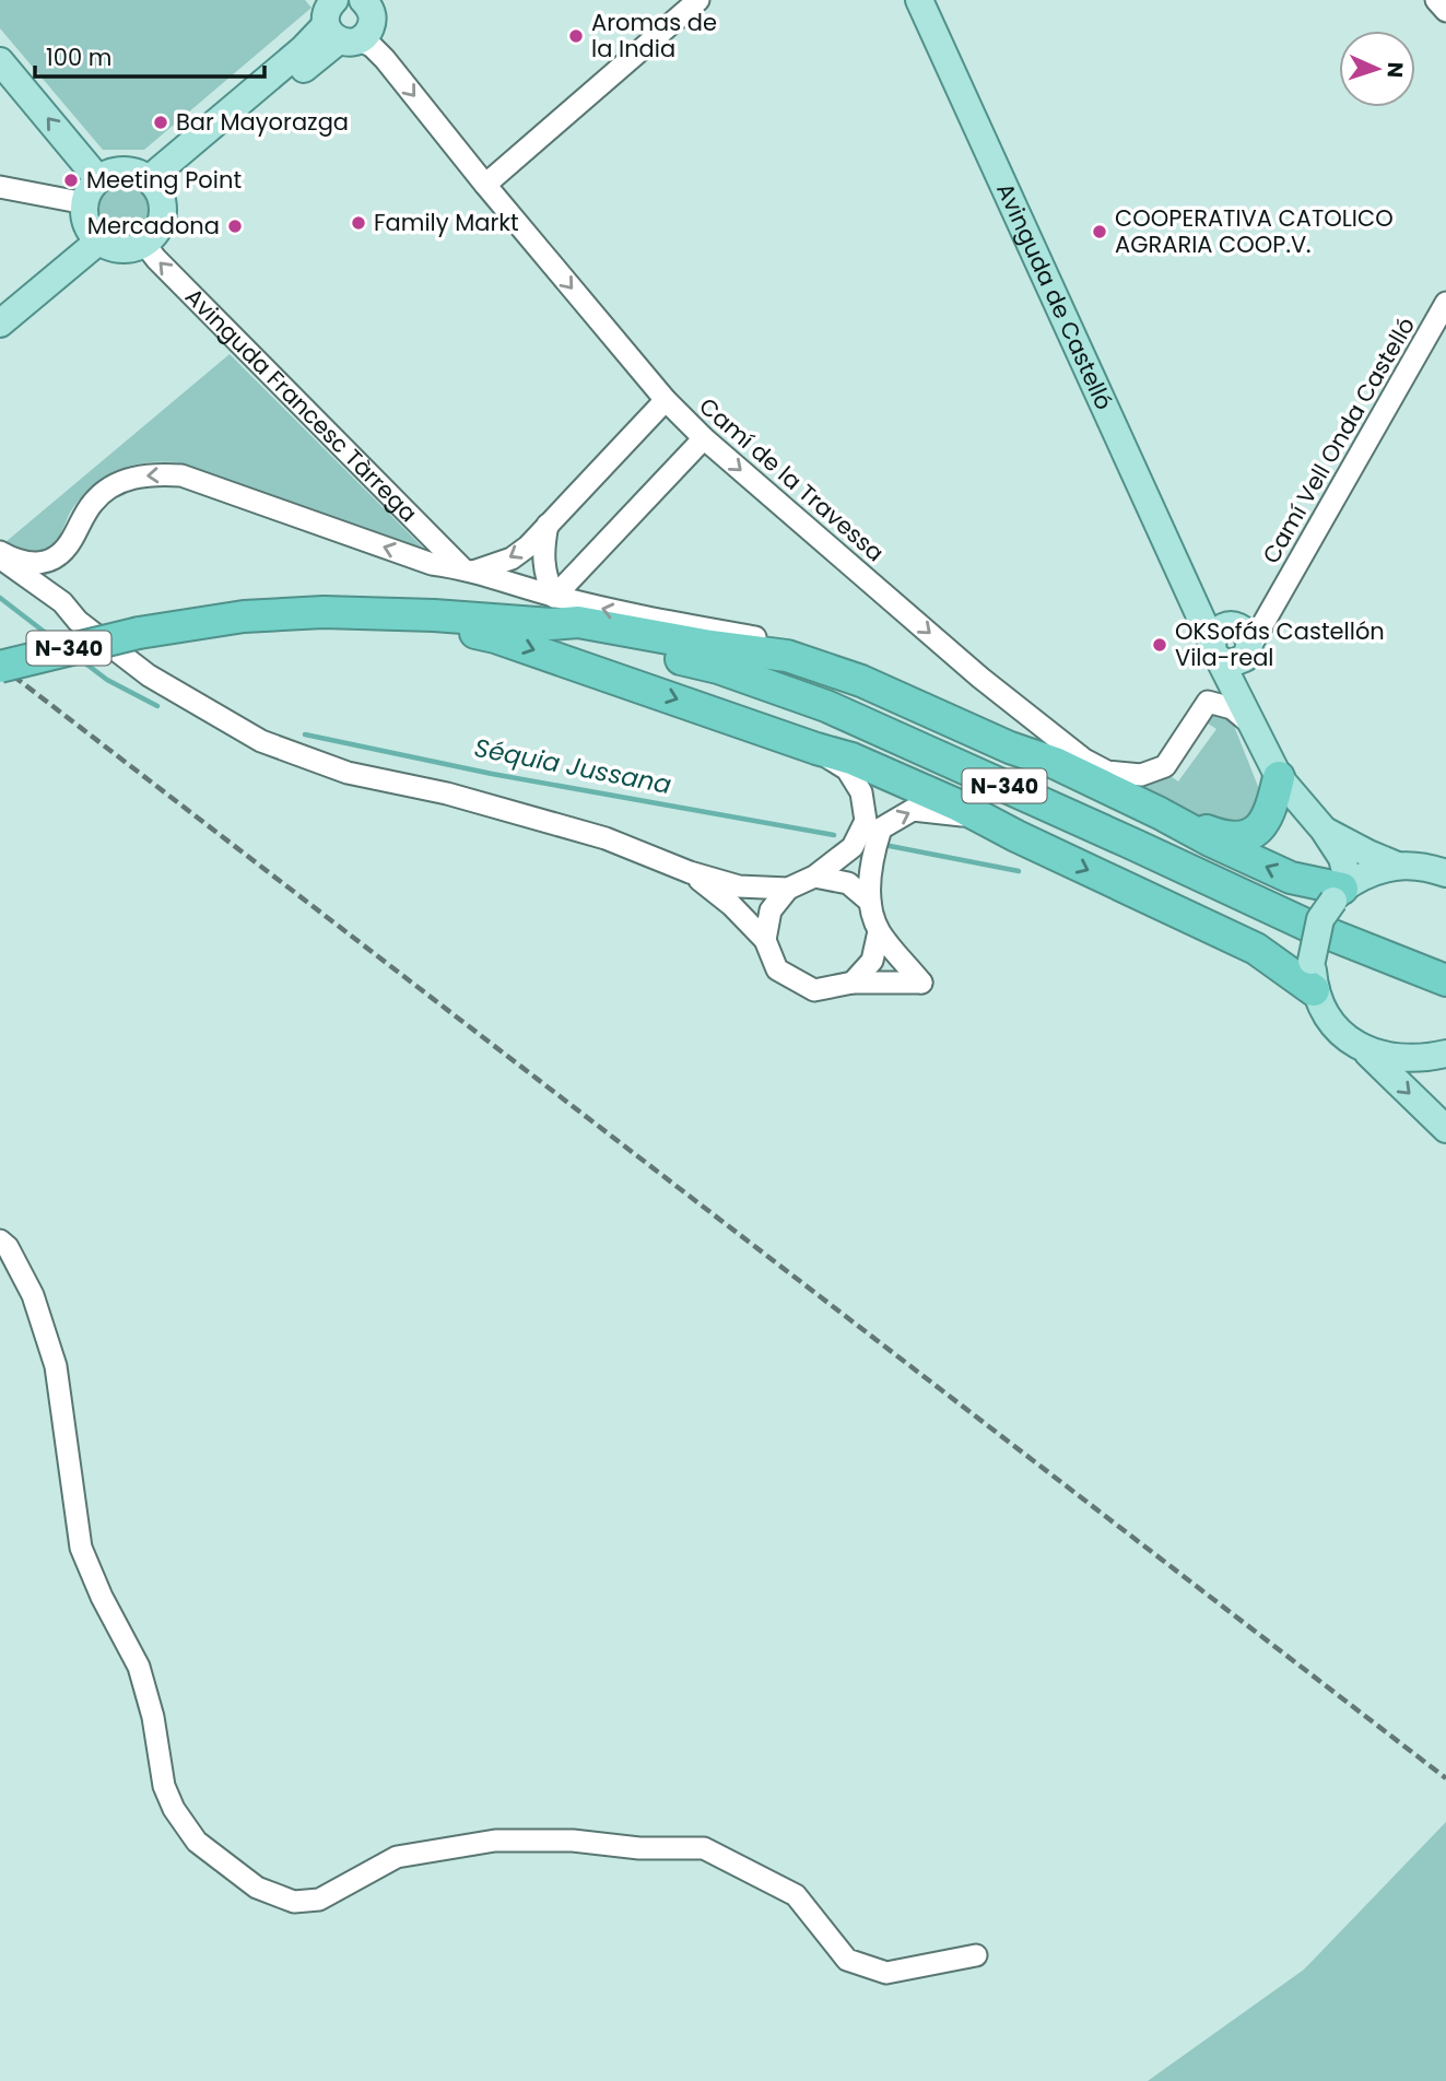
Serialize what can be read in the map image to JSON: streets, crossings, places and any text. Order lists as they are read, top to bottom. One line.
{"streets":{"highway":["N-340"],"main road":["Avinguda de Castelló"],"street":["Avinguda Francesc Tàrrega","Camí Vell Onda Castelló","Camí de la Travessa"]},"crossings":[["Avinguda de Castelló","Camí Vell Onda Castelló"],["Avinguda de Castelló","Camí de la Travessa"]],"one_way":["Avinguda Francesc Tàrrega","Camí de la Travessa"],"water":["Séquia Jussana"],"places":["Aromas de la India","Bar Mayorazga","Meeting Point","Family Markt","Mercadona","COOPERATIVA CATOLICO AGRARIA COOP.V.","OKSofás Castellón Vila-real"],"scale_bar":"100 m","north":"right"}
